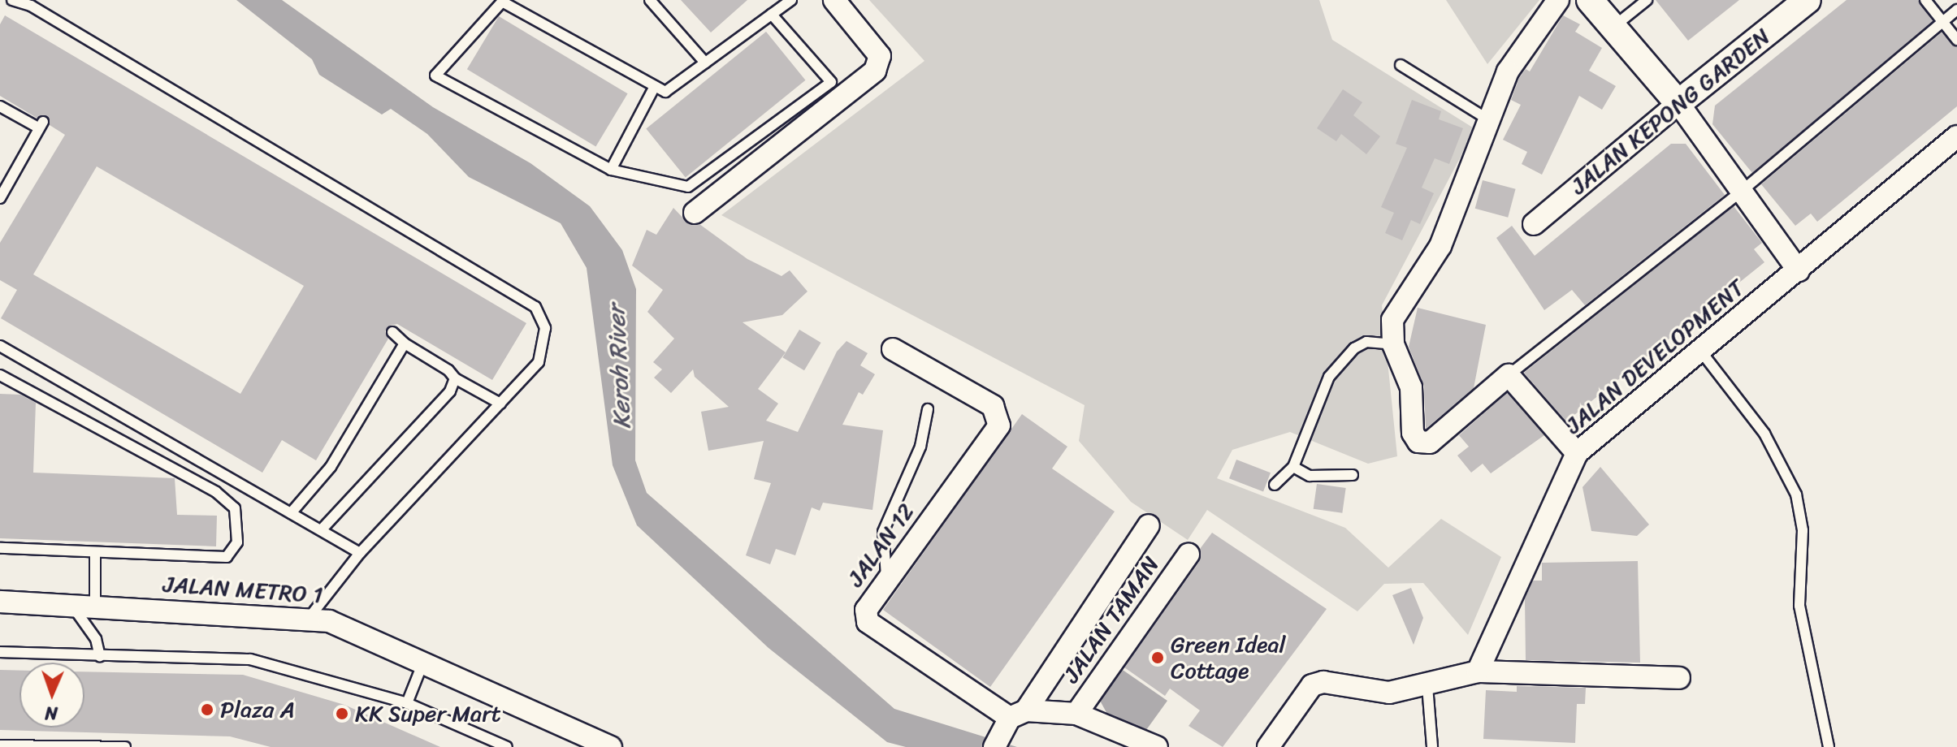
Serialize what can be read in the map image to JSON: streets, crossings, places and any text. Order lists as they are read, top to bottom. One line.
{"streets":{"street":["JALAN KEPONG GARDEN","JALAN DEVELOPMENT","JALAN 12","JALAN METRO 1","JALAN TAMAN"]},"water":["Keroh River"],"places":["Green Ideal Cottage","Plaza A","KK Super Mart"],"north":"bottom"}
